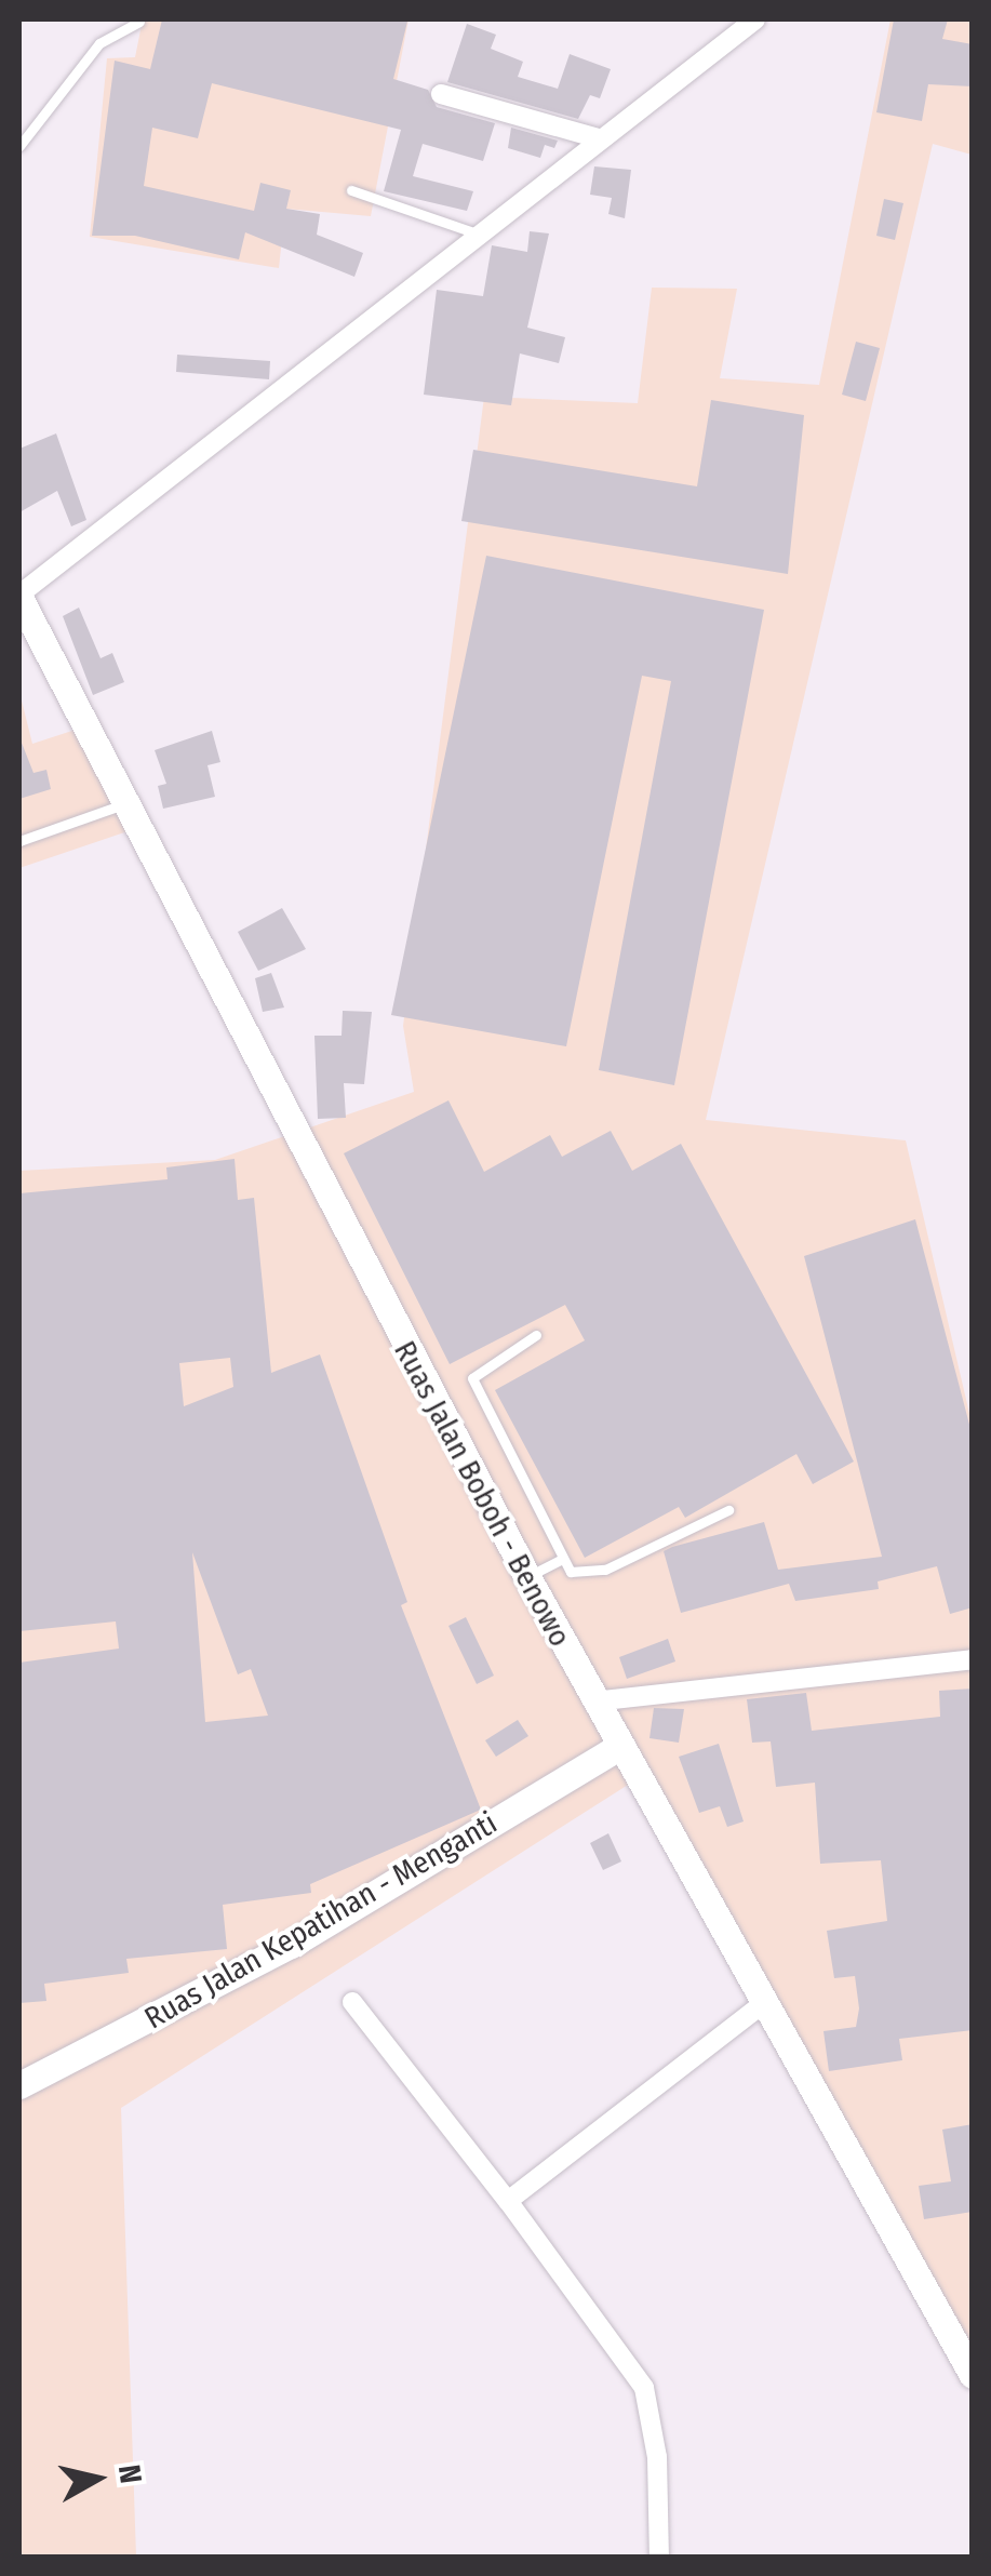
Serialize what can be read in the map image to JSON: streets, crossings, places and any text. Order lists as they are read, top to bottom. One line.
{"streets":{"main road":["Ruas Jalan Boboh - Benowo","Ruas Jalan Kepatihan - Menganti"]},"crossings":[["Ruas Jalan Boboh - Benowo","Ruas Jalan Kepatihan - Menganti"]],"north":"right"}
